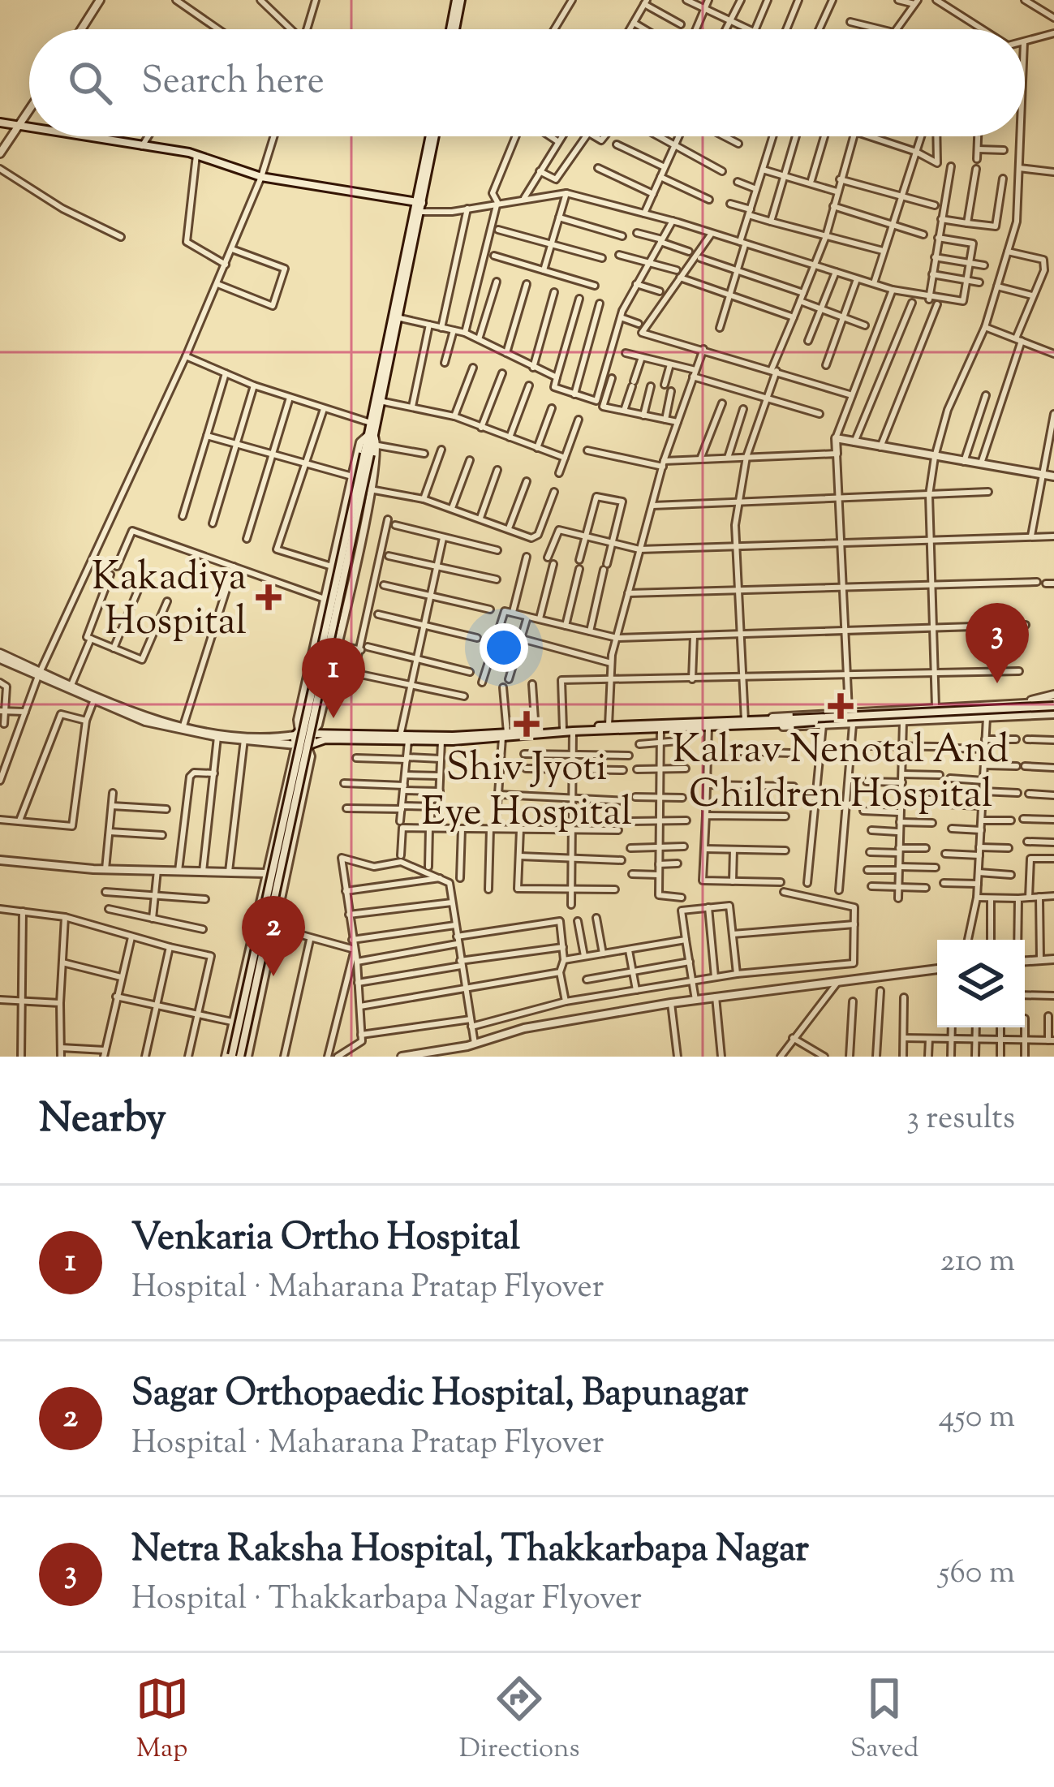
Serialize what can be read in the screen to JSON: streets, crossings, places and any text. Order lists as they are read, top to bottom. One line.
{"places":{"health":["Kakadiya Hospital","Kalrav Nenotal And Children Hospital","Shiv Jyoti Eye Hospital"]},"page":{"search":"Search here","pins":["3","1","2"],"heading":["Nearby","3 results"],"list":[{"mark":"1","name":"Venkaria Ortho Hospital","note":"Hospital · Maharana Pratap Flyover","value":"210 m"},{"mark":"2","name":"Sagar Orthopaedic Hospital, Bapunagar","note":"Hospital · Maharana Pratap Flyover","value":"450 m"},{"mark":"3","name":"Netra Raksha Hospital, Thakkarbapa Nagar","note":"Hospital · Thakkarbapa Nagar Flyover","value":"560 m"}],"nav":["Map","Directions","Saved"]}}
